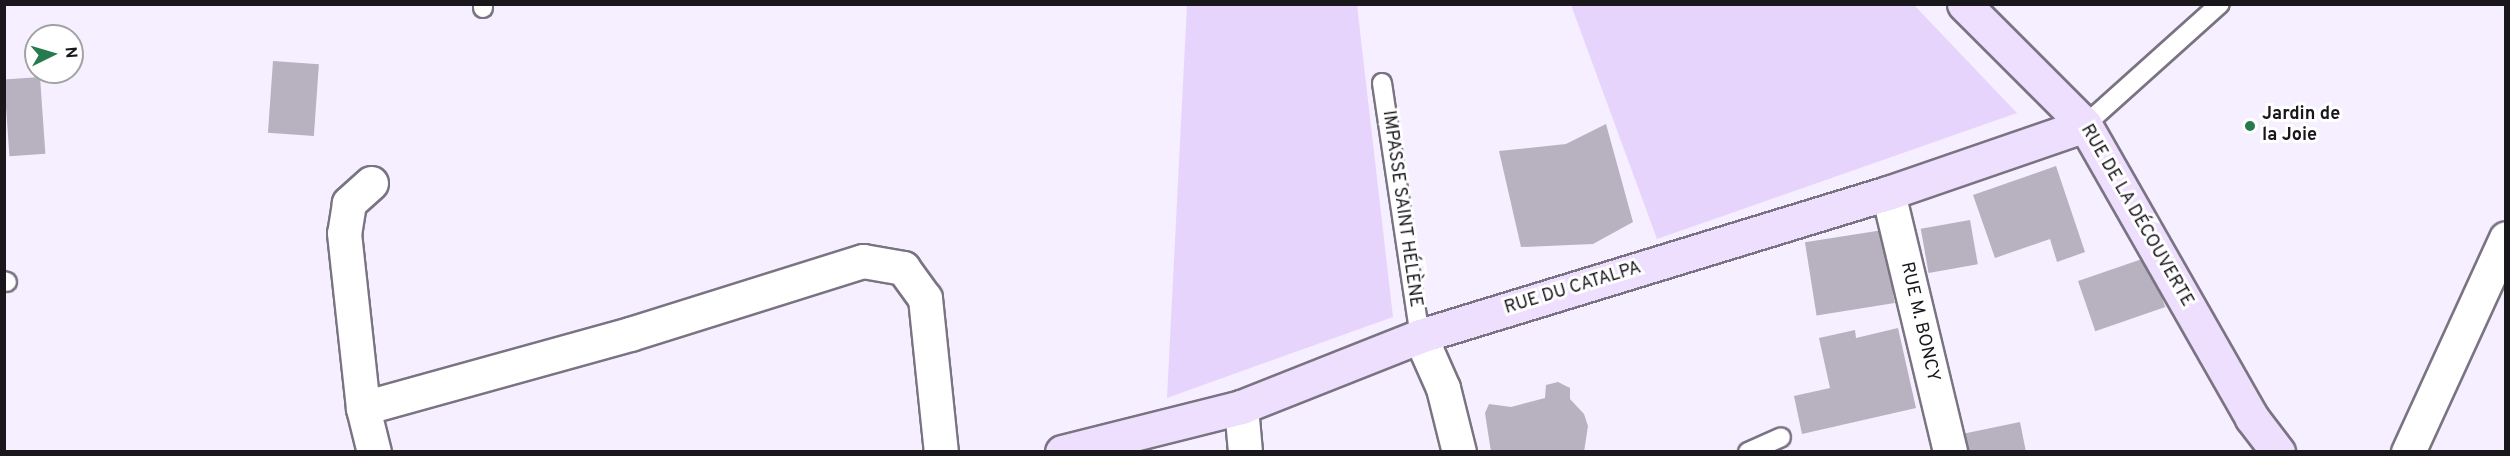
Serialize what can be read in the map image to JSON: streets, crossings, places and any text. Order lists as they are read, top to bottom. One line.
{"streets":{"street":["RUE DE LA DÉCOUVERTE","RUE DU CATALPA","RUE M. BONCY"],"lane":["IMPASSE SAINT HÉLÈNE"]},"crossings":[["IMPASSE SAINT HÉLÈNE","RUE DU CATALPA"],["RUE DE LA DÉCOUVERTE","RUE DU CATALPA"],["RUE DU CATALPA","RUE M. BONCY"]],"places":["Jardin de la Joie"],"north":"right"}
